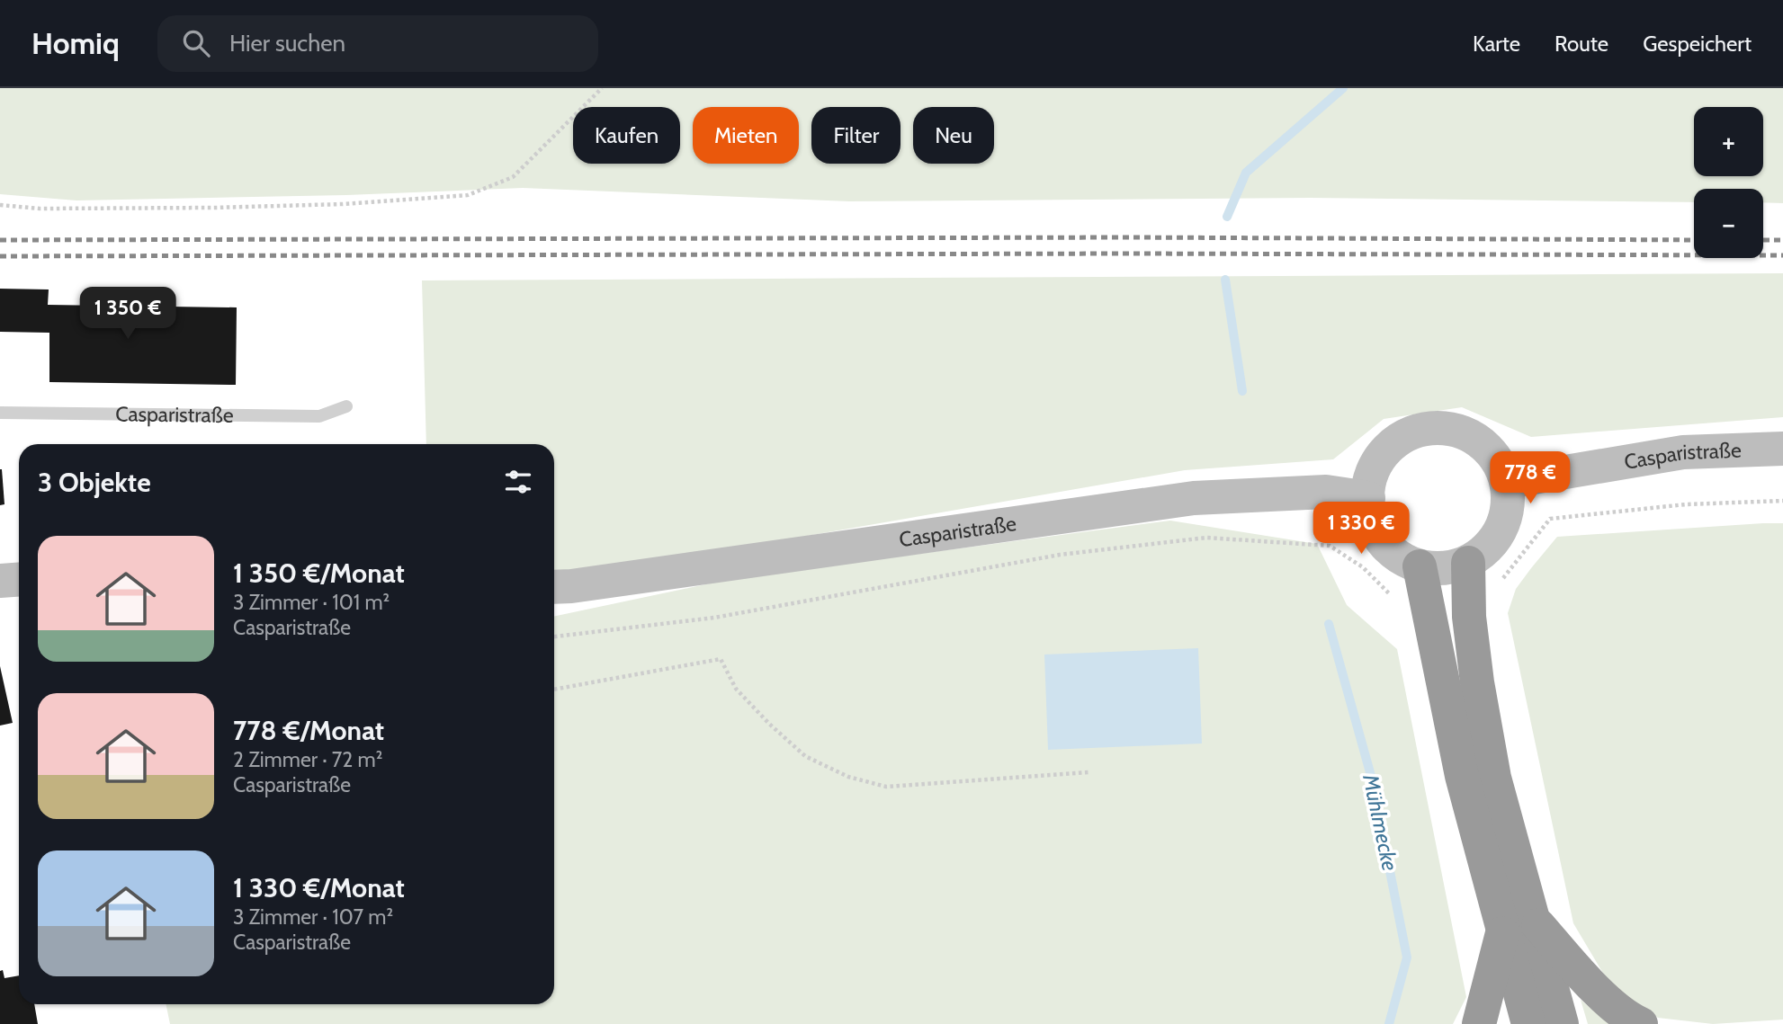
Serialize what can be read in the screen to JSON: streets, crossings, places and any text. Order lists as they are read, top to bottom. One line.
{"streets":{"main road":["Casparistraße"]},"water":["Mühlmecke"],"page":{"header":"Homiq","search":"Hier suchen","nav":["Karte","Route","Gespeichert"],"map_buttons":["+","−"],"chip":["Kaufen","Mieten","Filter","Neu"],"price":["1 350 €","778 €","1 330 €"],"heading":"3 Objekte","list":[{"name":"1 350 €/Monat","note":"3 Zimmer · 101 m² · Casparistraße"},{"name":"778 €/Monat","note":"2 Zimmer · 72 m² · Casparistraße"},{"name":"1 330 €/Monat","note":"3 Zimmer · 107 m² · Casparistraße"}]}}
